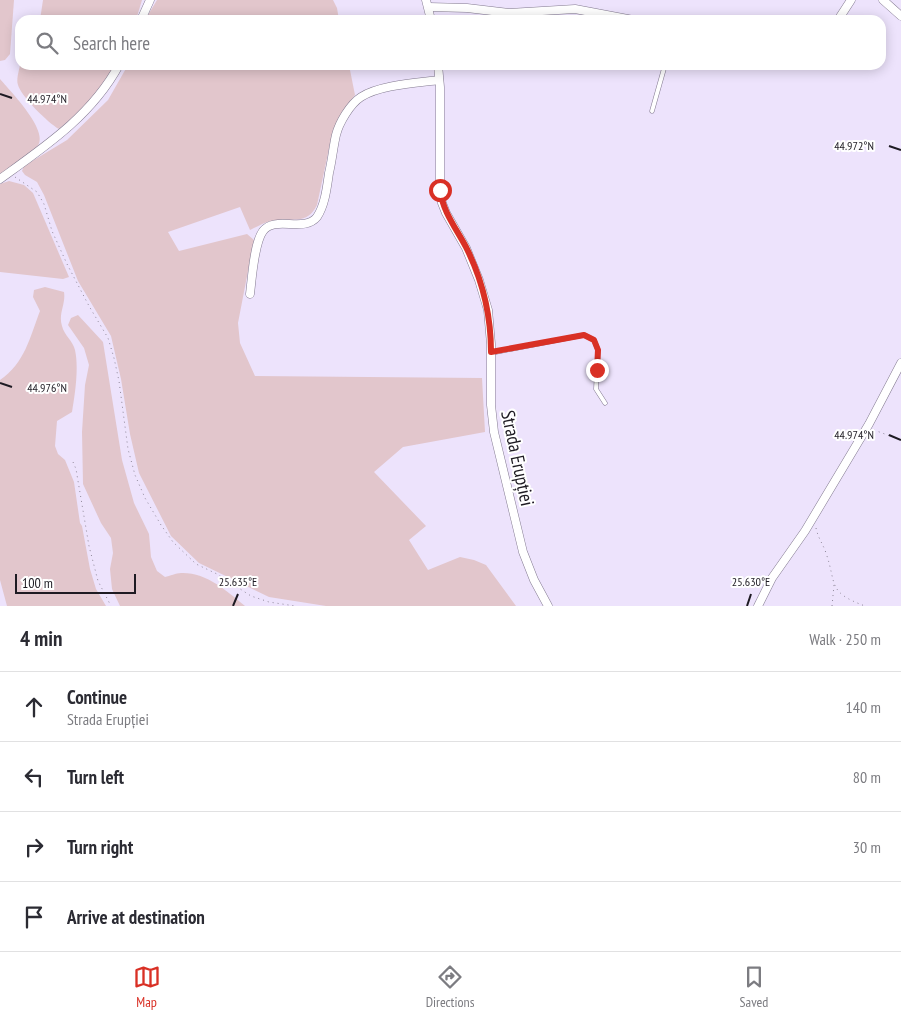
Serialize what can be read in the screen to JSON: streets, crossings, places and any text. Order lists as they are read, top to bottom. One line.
{"streets":{"street":["Strada Erupției"]},"scale_bar":"100 m","page":{"search":"Search here","scale":"100 m","heading":["4 min","Walk · 250 m"],"list":[["Continue","Strada Erupției","140 m"],["Turn left","80 m"],["Turn right","30 m"],"Arrive at destination"],"nav":["Map","Directions","Saved"]},"coordinates":["44.974°N","44.972°N","44.976°N","25.635°E","25.630°E"]}
